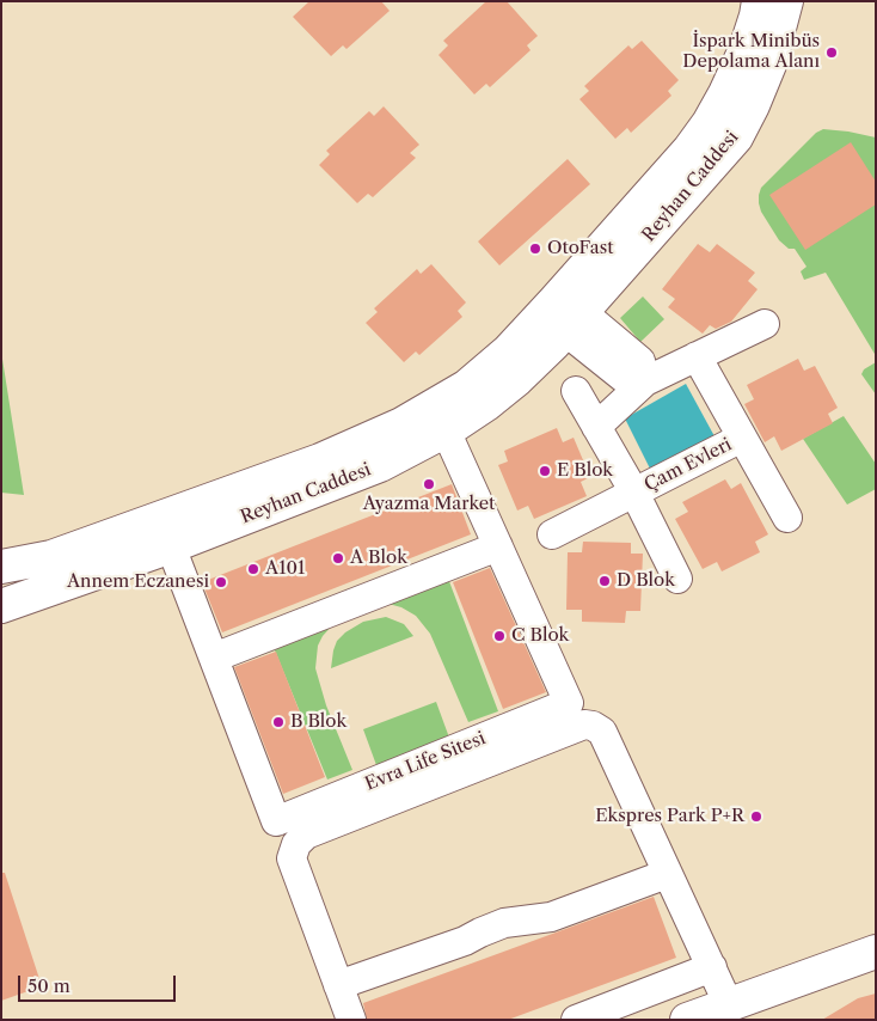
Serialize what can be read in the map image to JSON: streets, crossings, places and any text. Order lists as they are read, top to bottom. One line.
{"streets":{"main road":["Reyhan Caddesi"],"lane":["Çam Evleri","Evra Life Sitesi"]},"crossings":[["Reyhan Caddesi","Evra Life Sitesi"]],"places":["İspark Minibüs Depolama Alanı","OtoFast","E Blok","Ayazma Market","A Blok","A101","D Blok","Annem Eczanesi","C Blok","B Blok","Ekspres Park P+R"],"scale_bar":"50 m"}
